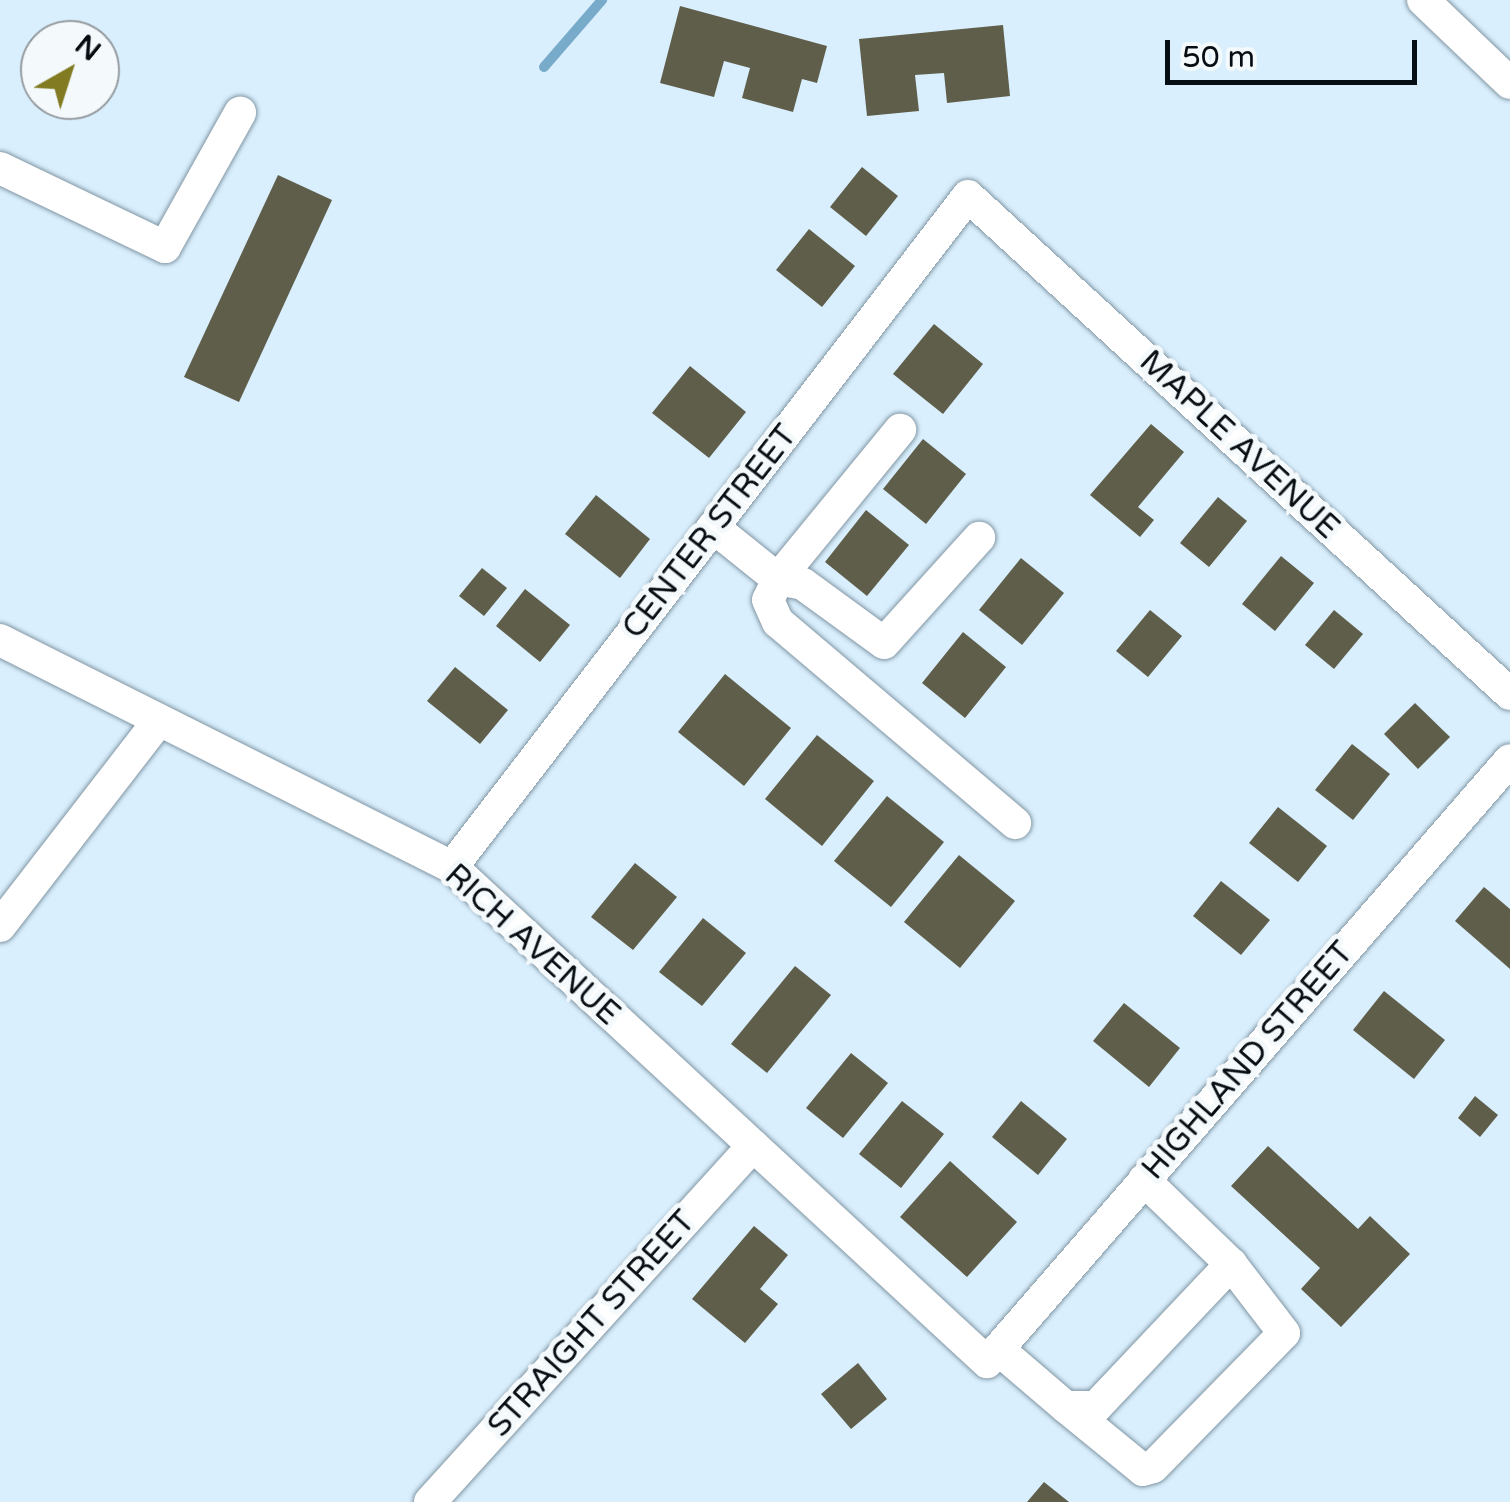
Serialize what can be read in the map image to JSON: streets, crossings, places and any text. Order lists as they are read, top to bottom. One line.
{"streets":{"street":["MAPLE AVENUE","CENTER STREET","RICH AVENUE","HIGHLAND STREET","STRAIGHT STREET"]},"crossings":[["MAPLE AVENUE","CENTER STREET"],["CENTER STREET","RICH AVENUE"],["RICH AVENUE","HIGHLAND STREET"],["RICH AVENUE","STRAIGHT STREET"]],"scale_bar":"50 m","north":"top right"}
